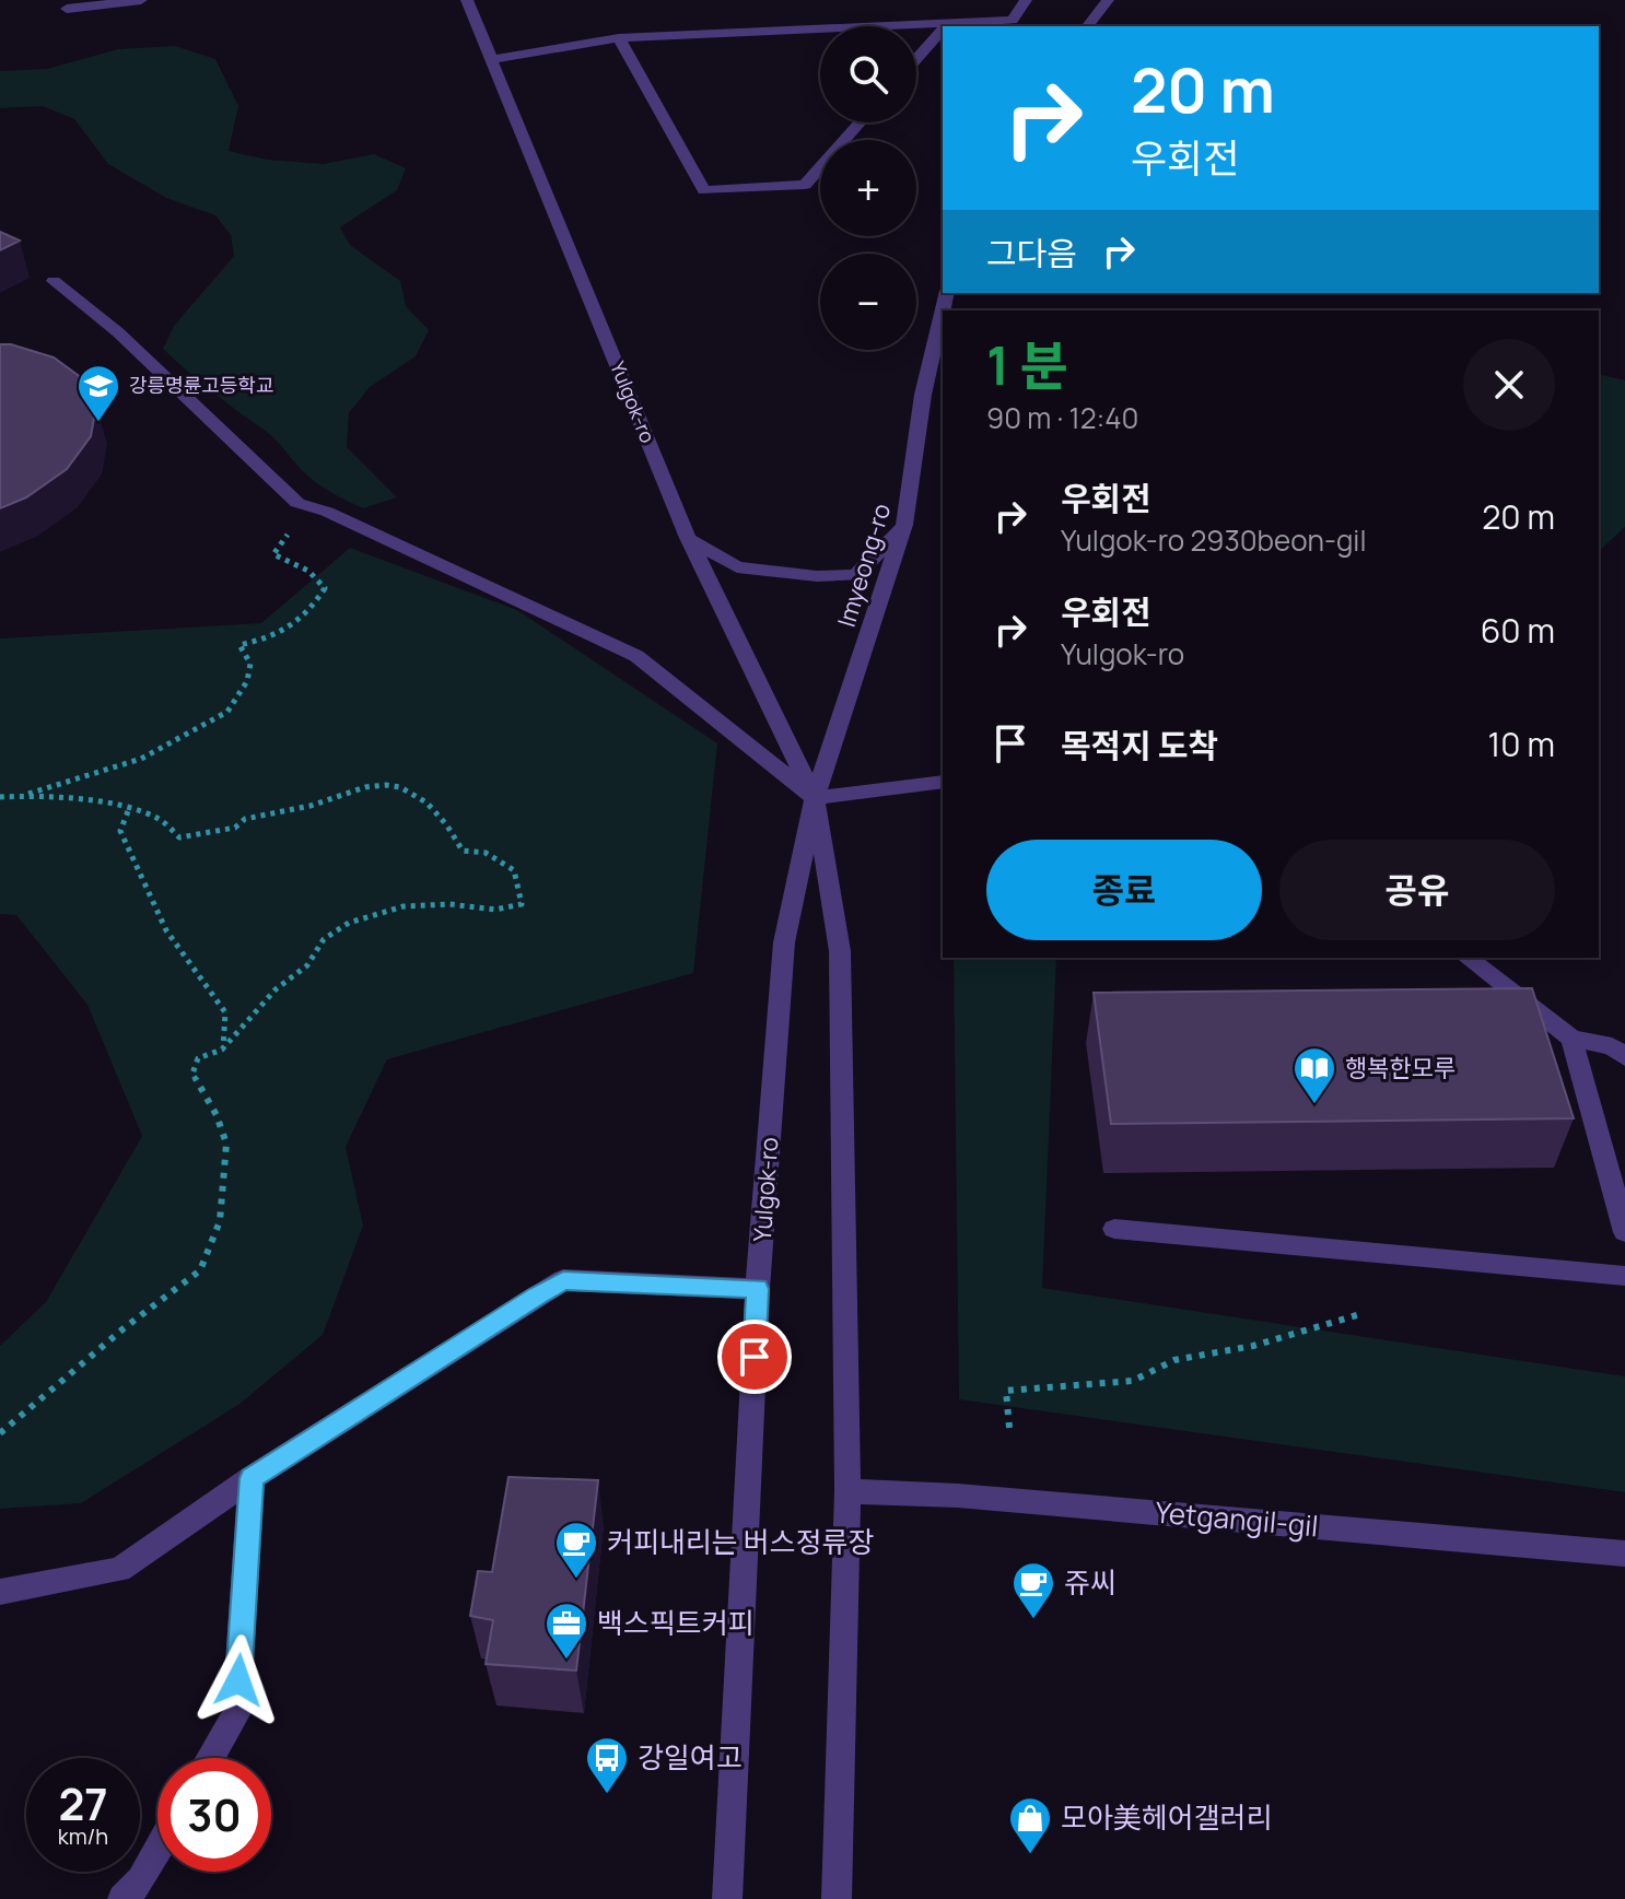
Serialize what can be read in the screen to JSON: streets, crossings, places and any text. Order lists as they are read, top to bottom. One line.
{"streets":{"street":["Yulgok-ro","Imyeong-ro","Yetgangil-gil"]},"crossings":[["Yulgok-ro","Imyeong-ro"],["Yulgok-ro","Yetgangil-gil"]],"places":{"school or university":["강릉명륜고등학교"],"library":["행복한모루"],"cafe":["커피내리는 버스정류장","쥬씨"],"office":["백스픽트커피"],"bus stop":["강일여고"],"shop":["모아美헤어갤러리"]},"page":{"map_buttons":["+","−"],"turn":["20 m","우회전"],"then":"그다음","heading":["1 분","90 m · 12:40"],"list":[{"name":"우회전","note":"Yulgok-ro 2930beon-gil","value":"20 m"},{"name":"우회전","note":"Yulgok-ro","value":"60 m"},{"name":"목적지 도착","value":"10 m"}],"buttons":["종료","공유"],"speed":"27 km/h","limit":"30"}}
